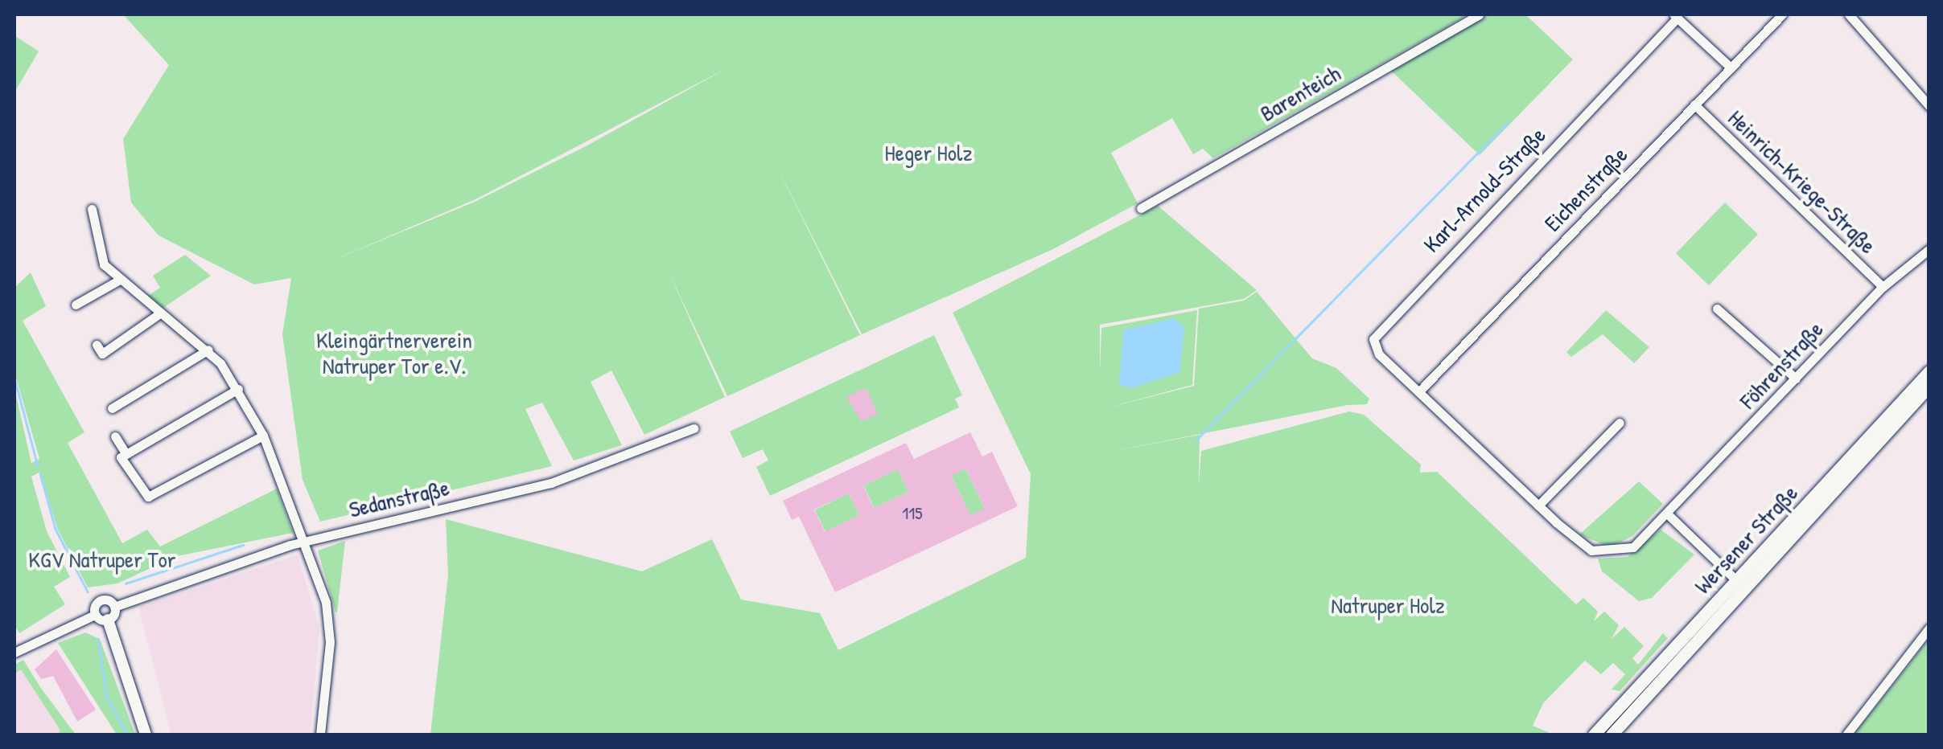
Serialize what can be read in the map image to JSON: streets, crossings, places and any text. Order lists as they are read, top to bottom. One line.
{"streets":{"main road":["Wersener Straße"],"street":["Barenteich","Heinrich-Kriege-Straße","Eichenstraße","Karl-Arnold-Straße","Föhrenstraße","Sedanstraße"]},"crossings":[["Heinrich-Kriege-Straße","Eichenstraße"],["Heinrich-Kriege-Straße","Föhrenstraße"],["Eichenstraße","Karl-Arnold-Straße"],["Eichenstraße","Föhrenstraße"],["Karl-Arnold-Straße","Föhrenstraße"]],"parks":["Heger Holz","Kleingärtnerverein Natruper Tor e.V.","KGV Natruper Tor","Natruper Holz"],"house_numbers":["115"]}
